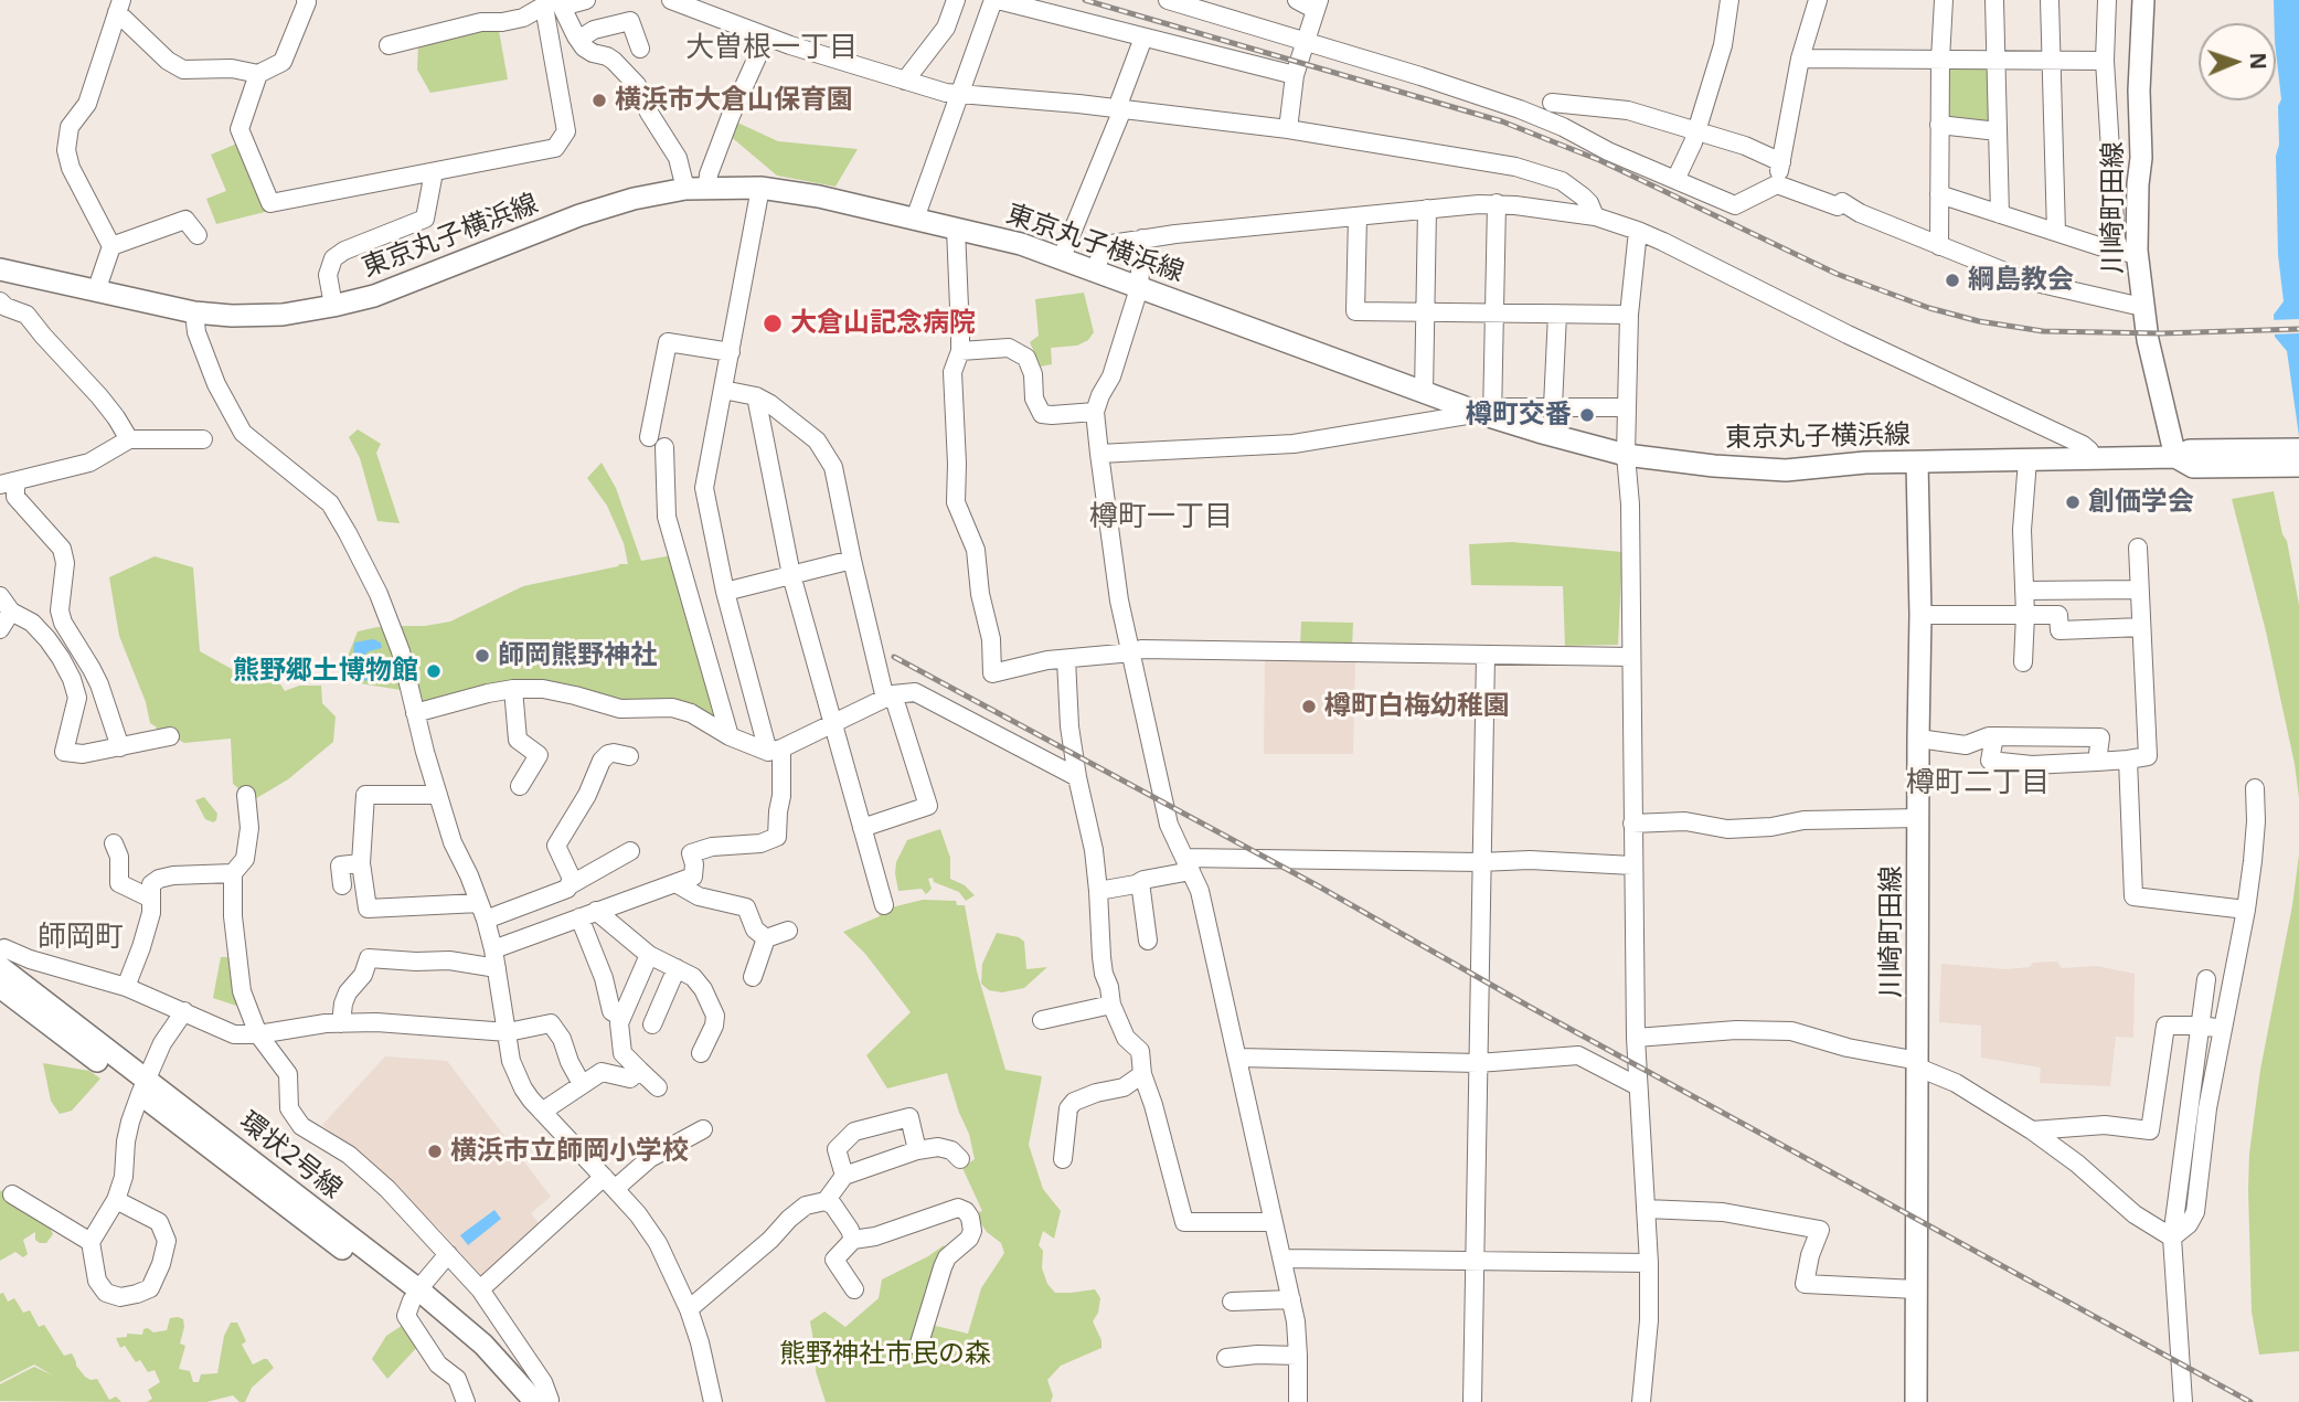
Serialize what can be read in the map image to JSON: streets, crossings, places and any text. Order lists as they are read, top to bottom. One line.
{"streets":{"main road":["川崎町田線","東京丸子横浜線","環状2号線"]},"crossings":[["川崎町田線","東京丸子横浜線"]],"districts":["大曽根一丁目","樽町一丁目","樽町二丁目","師岡町"],"parks":["熊野神社市民の森"],"places":["横浜市大倉山保育園","綱島教会","大倉山記念病院","樽町交番","創価学会","師岡熊野神社","熊野郷土博物館","樽町白梅幼稚園","横浜市立師岡小学校"],"north":"right"}
